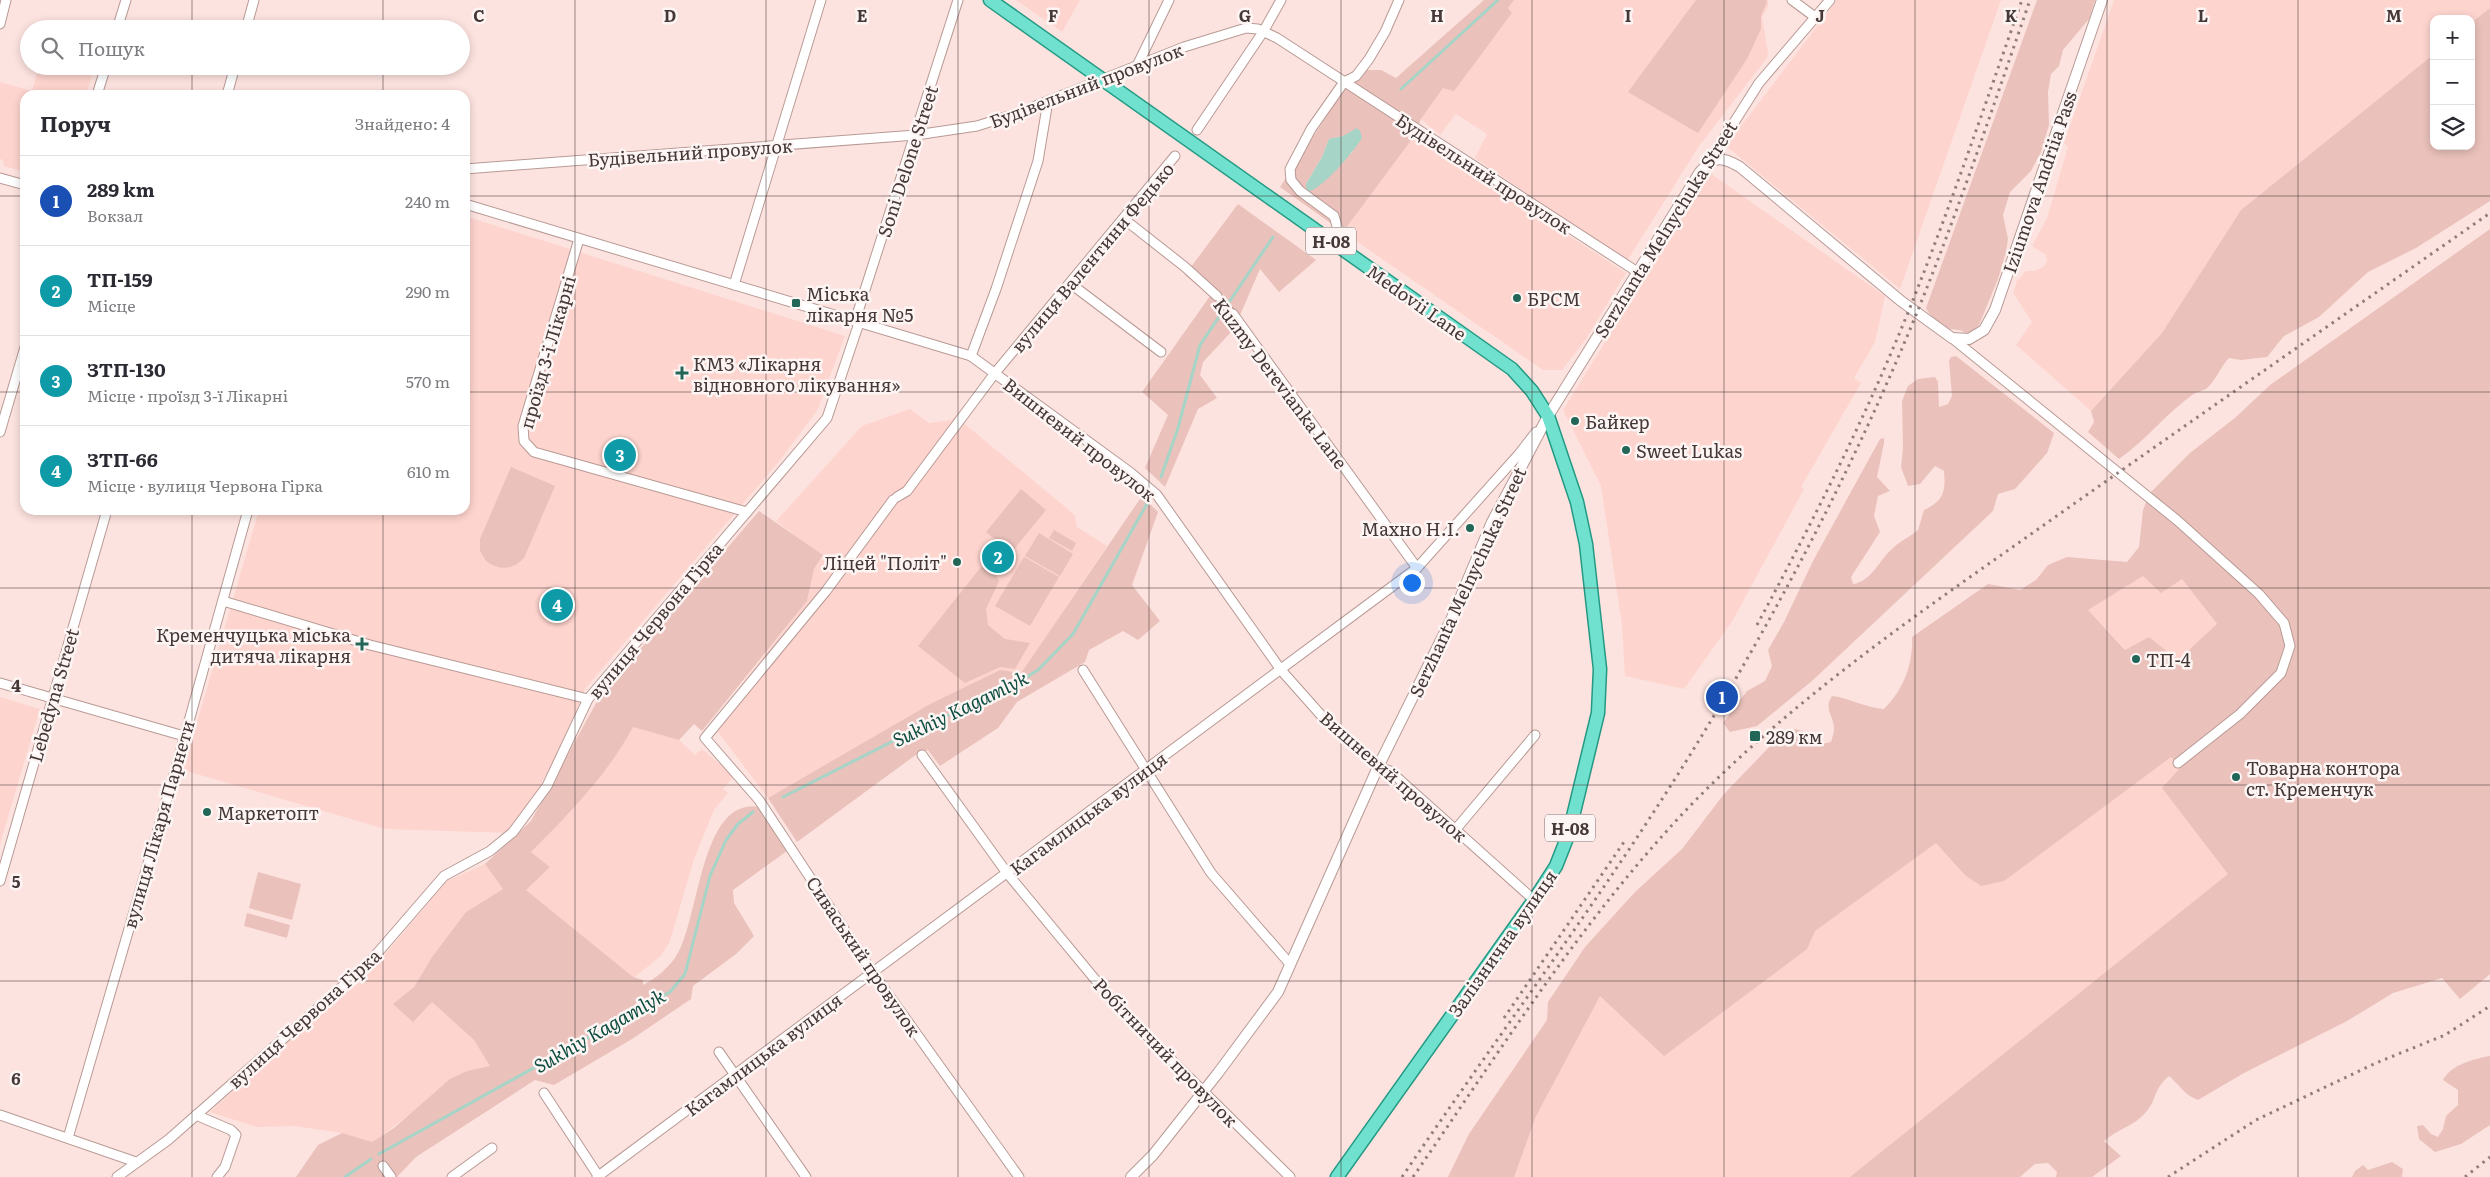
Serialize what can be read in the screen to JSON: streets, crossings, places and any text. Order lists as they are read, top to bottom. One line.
{"streets":{"main road":["Н-08","Medovii Lane","Залізнична вулиця"],"street":["Будівельний провулок","Soni Delone Street","Iziumova Andriia Pass","Serzhanta Melnychuka Street","вулиця Валентини Федько","проїзд 3-ї Лікарні","Kuzmy Derevianka Lane","Вишневий провулок","вулиця Червона Гірка","Lebedyna Street","Кагамлицька вулиця","вулиця Лікаря Парнети","Сиваський провулок","Робітничий провулок"]},"crossings":[["Будівельний провулок","Soni Delone Street"],["Будівельний провулок","Serzhanta Melnychuka Street"],["Будівельний провулок","Н-08"],["Будівельний провулок","Medovii Lane"],["Soni Delone Street","Вишневий провулок"],["Soni Delone Street","вулиця Червона Гірка"],["Serzhanta Melnychuka Street","Medovii Lane"],["Serzhanta Melnychuka Street","Вишневий провулок"],["Serzhanta Melnychuka Street","Кагамлицька вулиця"],["Serzhanta Melnychuka Street","Залізнична вулиця"],["Serzhanta Melnychuka Street","Робітничий провулок"],["Н-08","Medovii Lane"],["вулиця Валентини Федько","Kuzmy Derevianka Lane"],["вулиця Валентини Федько","Вишневий провулок"],["вулиця Валентини Федько","Сиваський провулок"],["Medovii Lane","Кагамлицька вулиця"],["Medovii Lane","Залізнична вулиця"],["проїзд 3-ї Лікарні","Вишневий провулок"],["проїзд 3-ї Лікарні","вулиця Червона Гірка"],["Kuzmy Derevianka Lane","Кагамлицька вулиця"],["Вишневий провулок","вулиця Червона Гірка"],["Вишневий провулок","Кагамлицька вулиця"],["Вишневий провулок","Залізнична вулиця"],["Кагамлицька вулиця","Залізнична вулиця"],["Кагамлицька вулиця","Сиваський провулок"],["Кагамлицька вулиця","Робітничий провулок"]],"water":["Sukhiy Kagamlyk"],"places":{"other":["БРСМ","Байкер","Sweet Lukas","Махно Н.І.","Ліцей \"Політ\"","ТП-4","Товарна контора ст. Кременчук","Маркетопт"],"transit":["Міська лікарня №5","289 км"],"health":["КМЗ «Лікарня відновного лікування»","Кременчуцька міська дитяча лікарня"]},"page":{"map_buttons":["+","−"],"search":"Пошук","heading":["Поруч","Знайдено: 4"],"list":[{"mark":"1","name":"289 km","note":"Вокзал","value":"240 m"},{"mark":"2","name":"ТП-159","note":"Місце","value":"290 m"},{"mark":"3","name":"ЗТП-130","note":"Місце · проїзд 3-ї Лікарні","value":"570 m"},{"mark":"4","name":"ЗТП-66","note":"Місце · вулиця Червона Гірка","value":"610 m"}],"pins":["3","2","4","1"]},"grid":{"columns":["C","D","E","F","G","H","I","J","K","L","M"],"rows":["4","5","6"]}}
